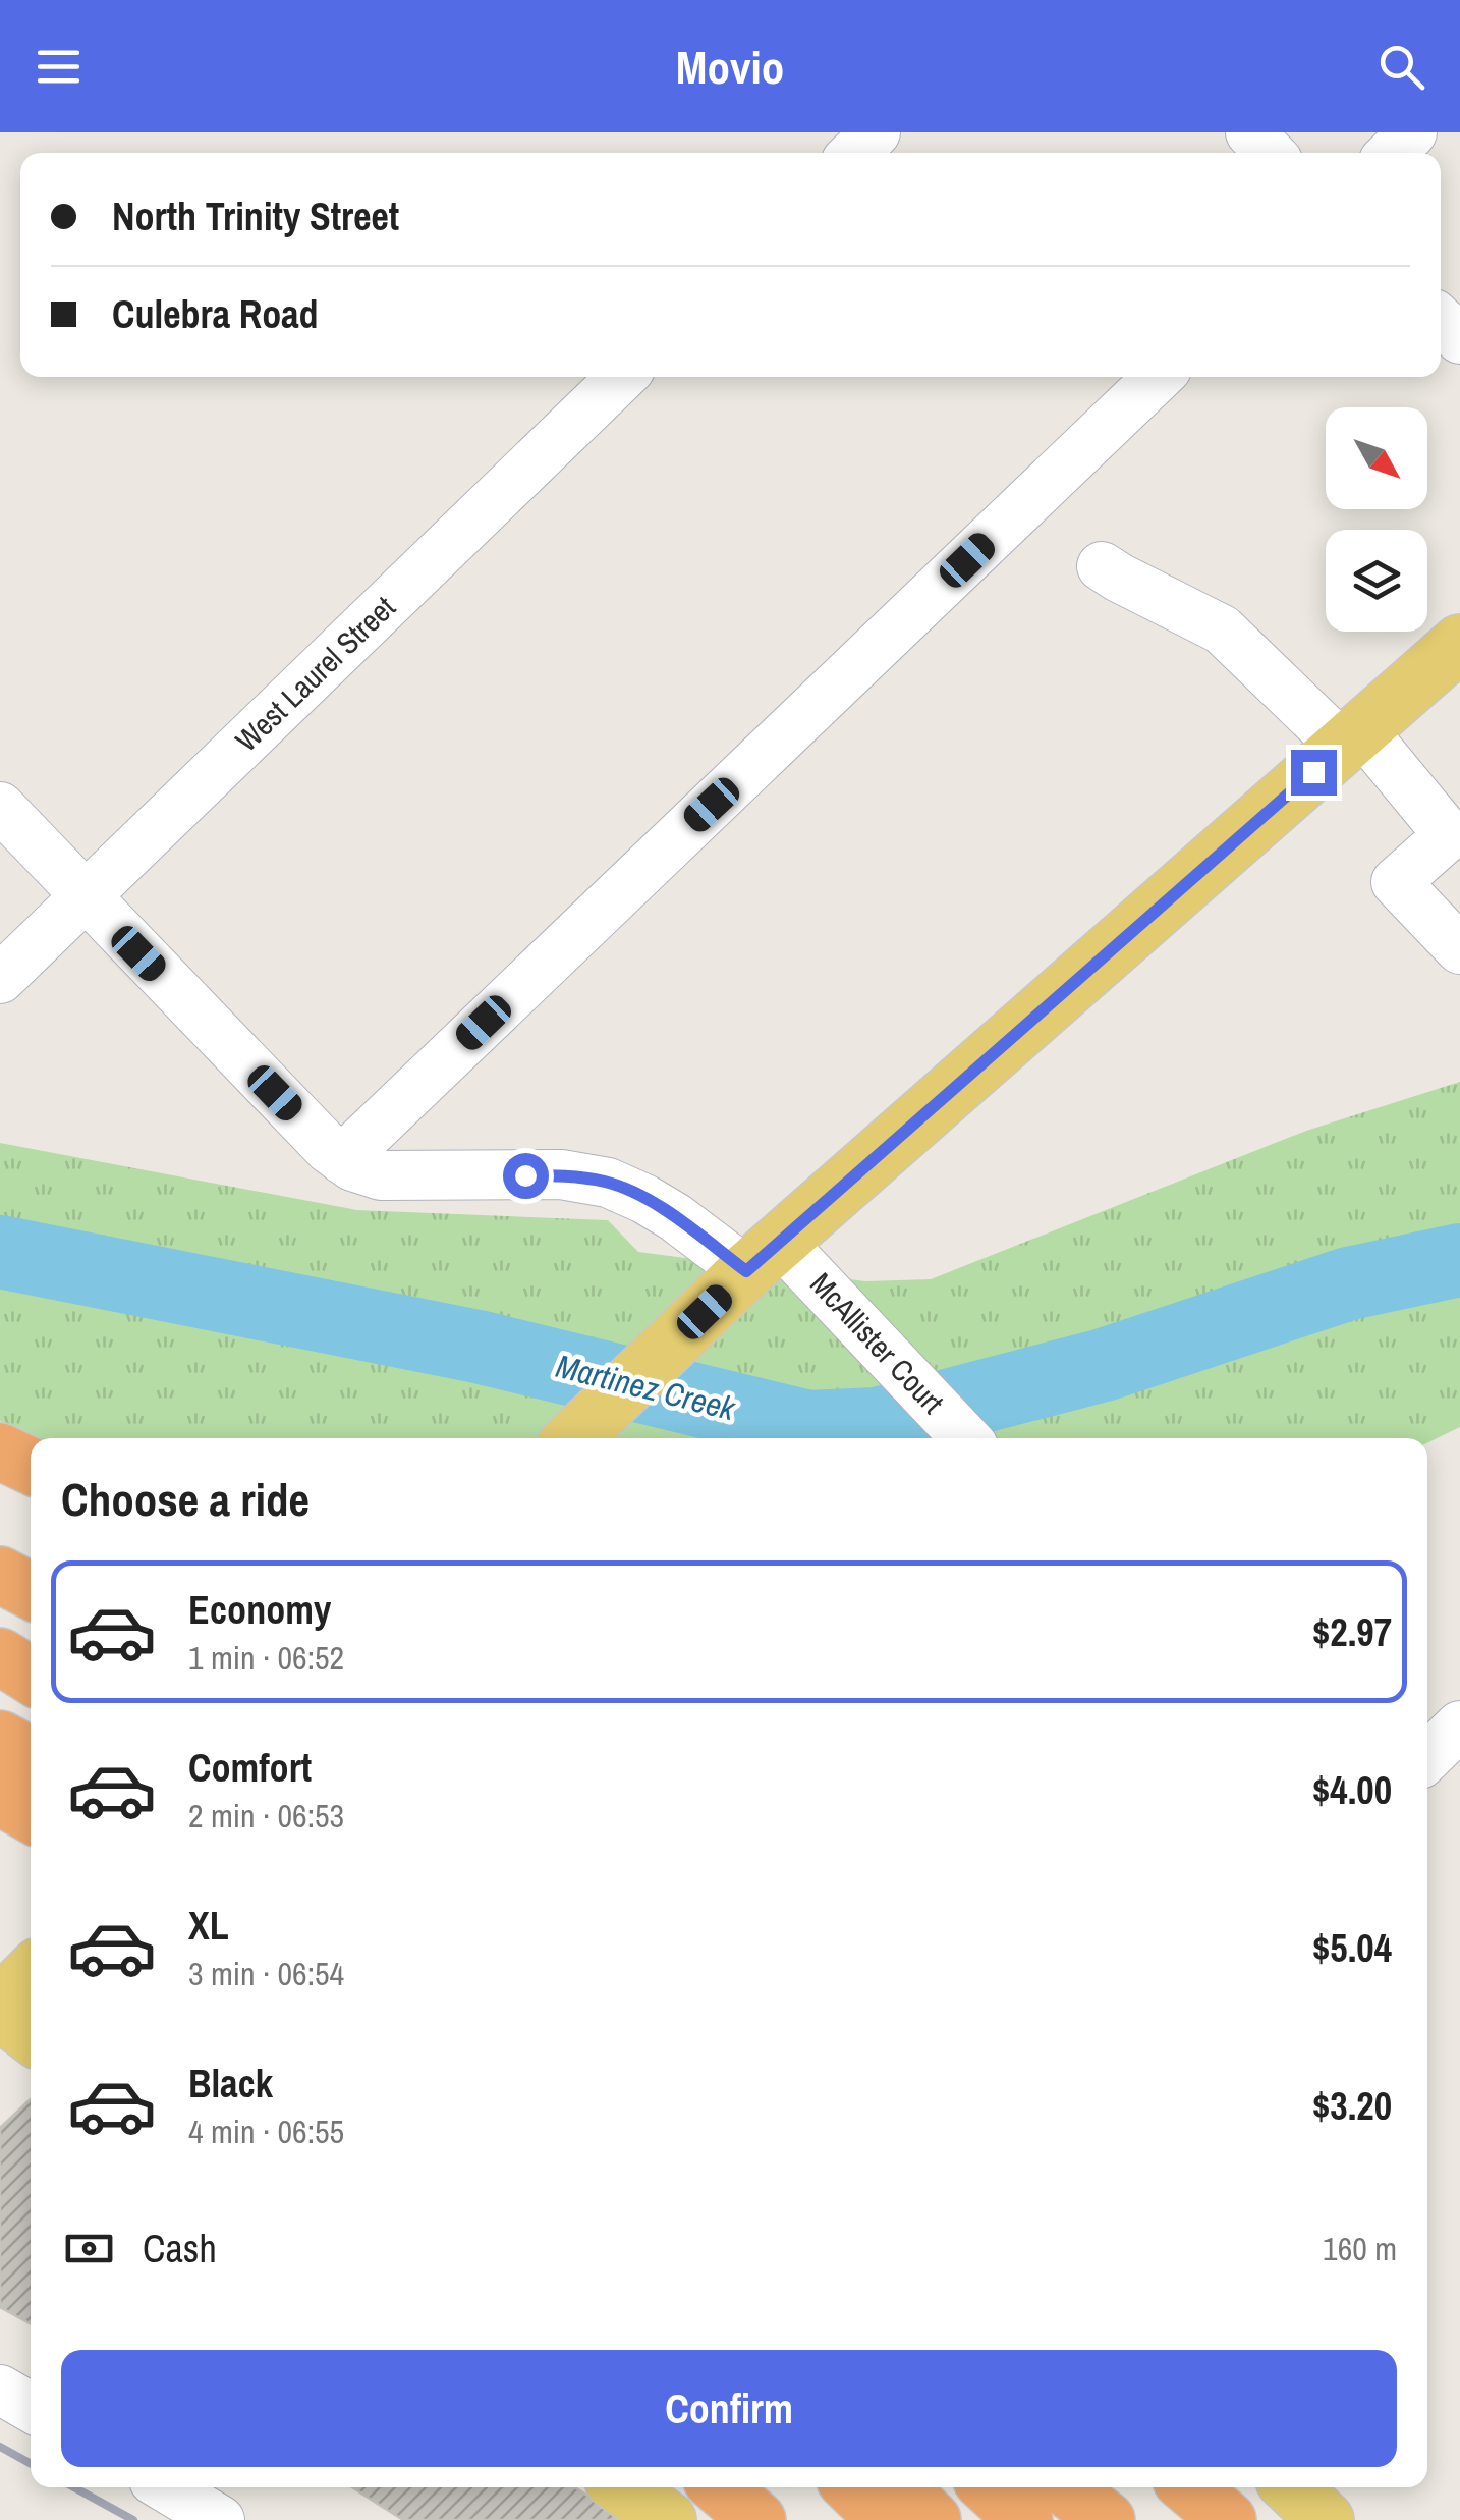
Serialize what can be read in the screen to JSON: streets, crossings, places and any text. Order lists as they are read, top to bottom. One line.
{"streets":{"street":["West Laurel Street","McAllister Court"]},"water":["Martinez Creek"],"north":"bottom right","page":{"header":"Movio","banner":["North Trinity Street","Culebra Road"],"heading":"Choose a ride","list":[{"name":"Economy","note":"1 min · 06:52","value":"$2.97"},{"name":"Comfort","note":"2 min · 06:53","value":"$4.00"},{"name":"XL","note":"3 min · 06:54","value":"$5.04"},{"name":"Black","note":"4 min · 06:55","value":"$3.20"}],"pay":["Cash","160 m"],"buttons":"Confirm"}}
